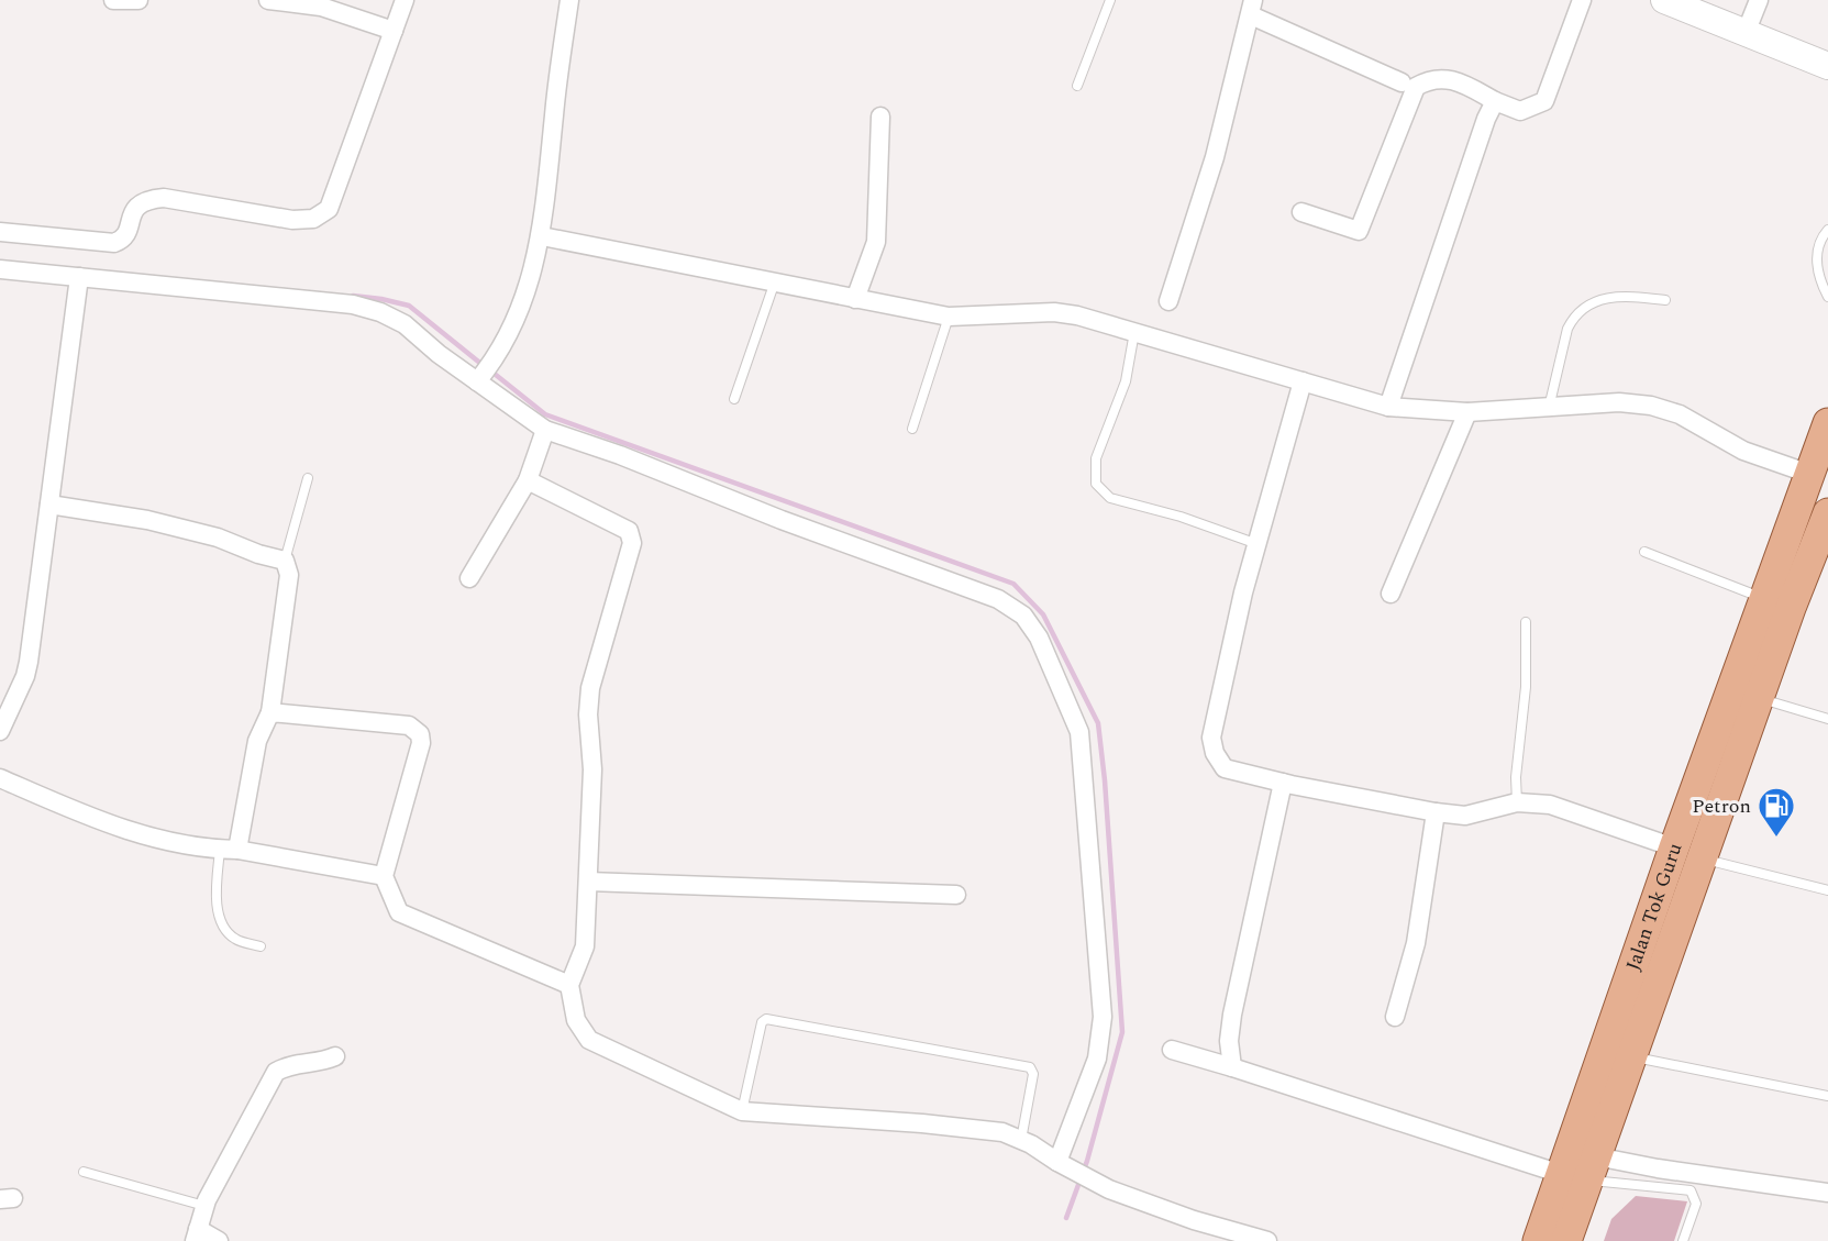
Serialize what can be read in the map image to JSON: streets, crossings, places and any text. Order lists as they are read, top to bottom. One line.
{"streets":{"main road":["Jalan Tok Guru"]},"places":{"fuel station":["Petron"]}}
